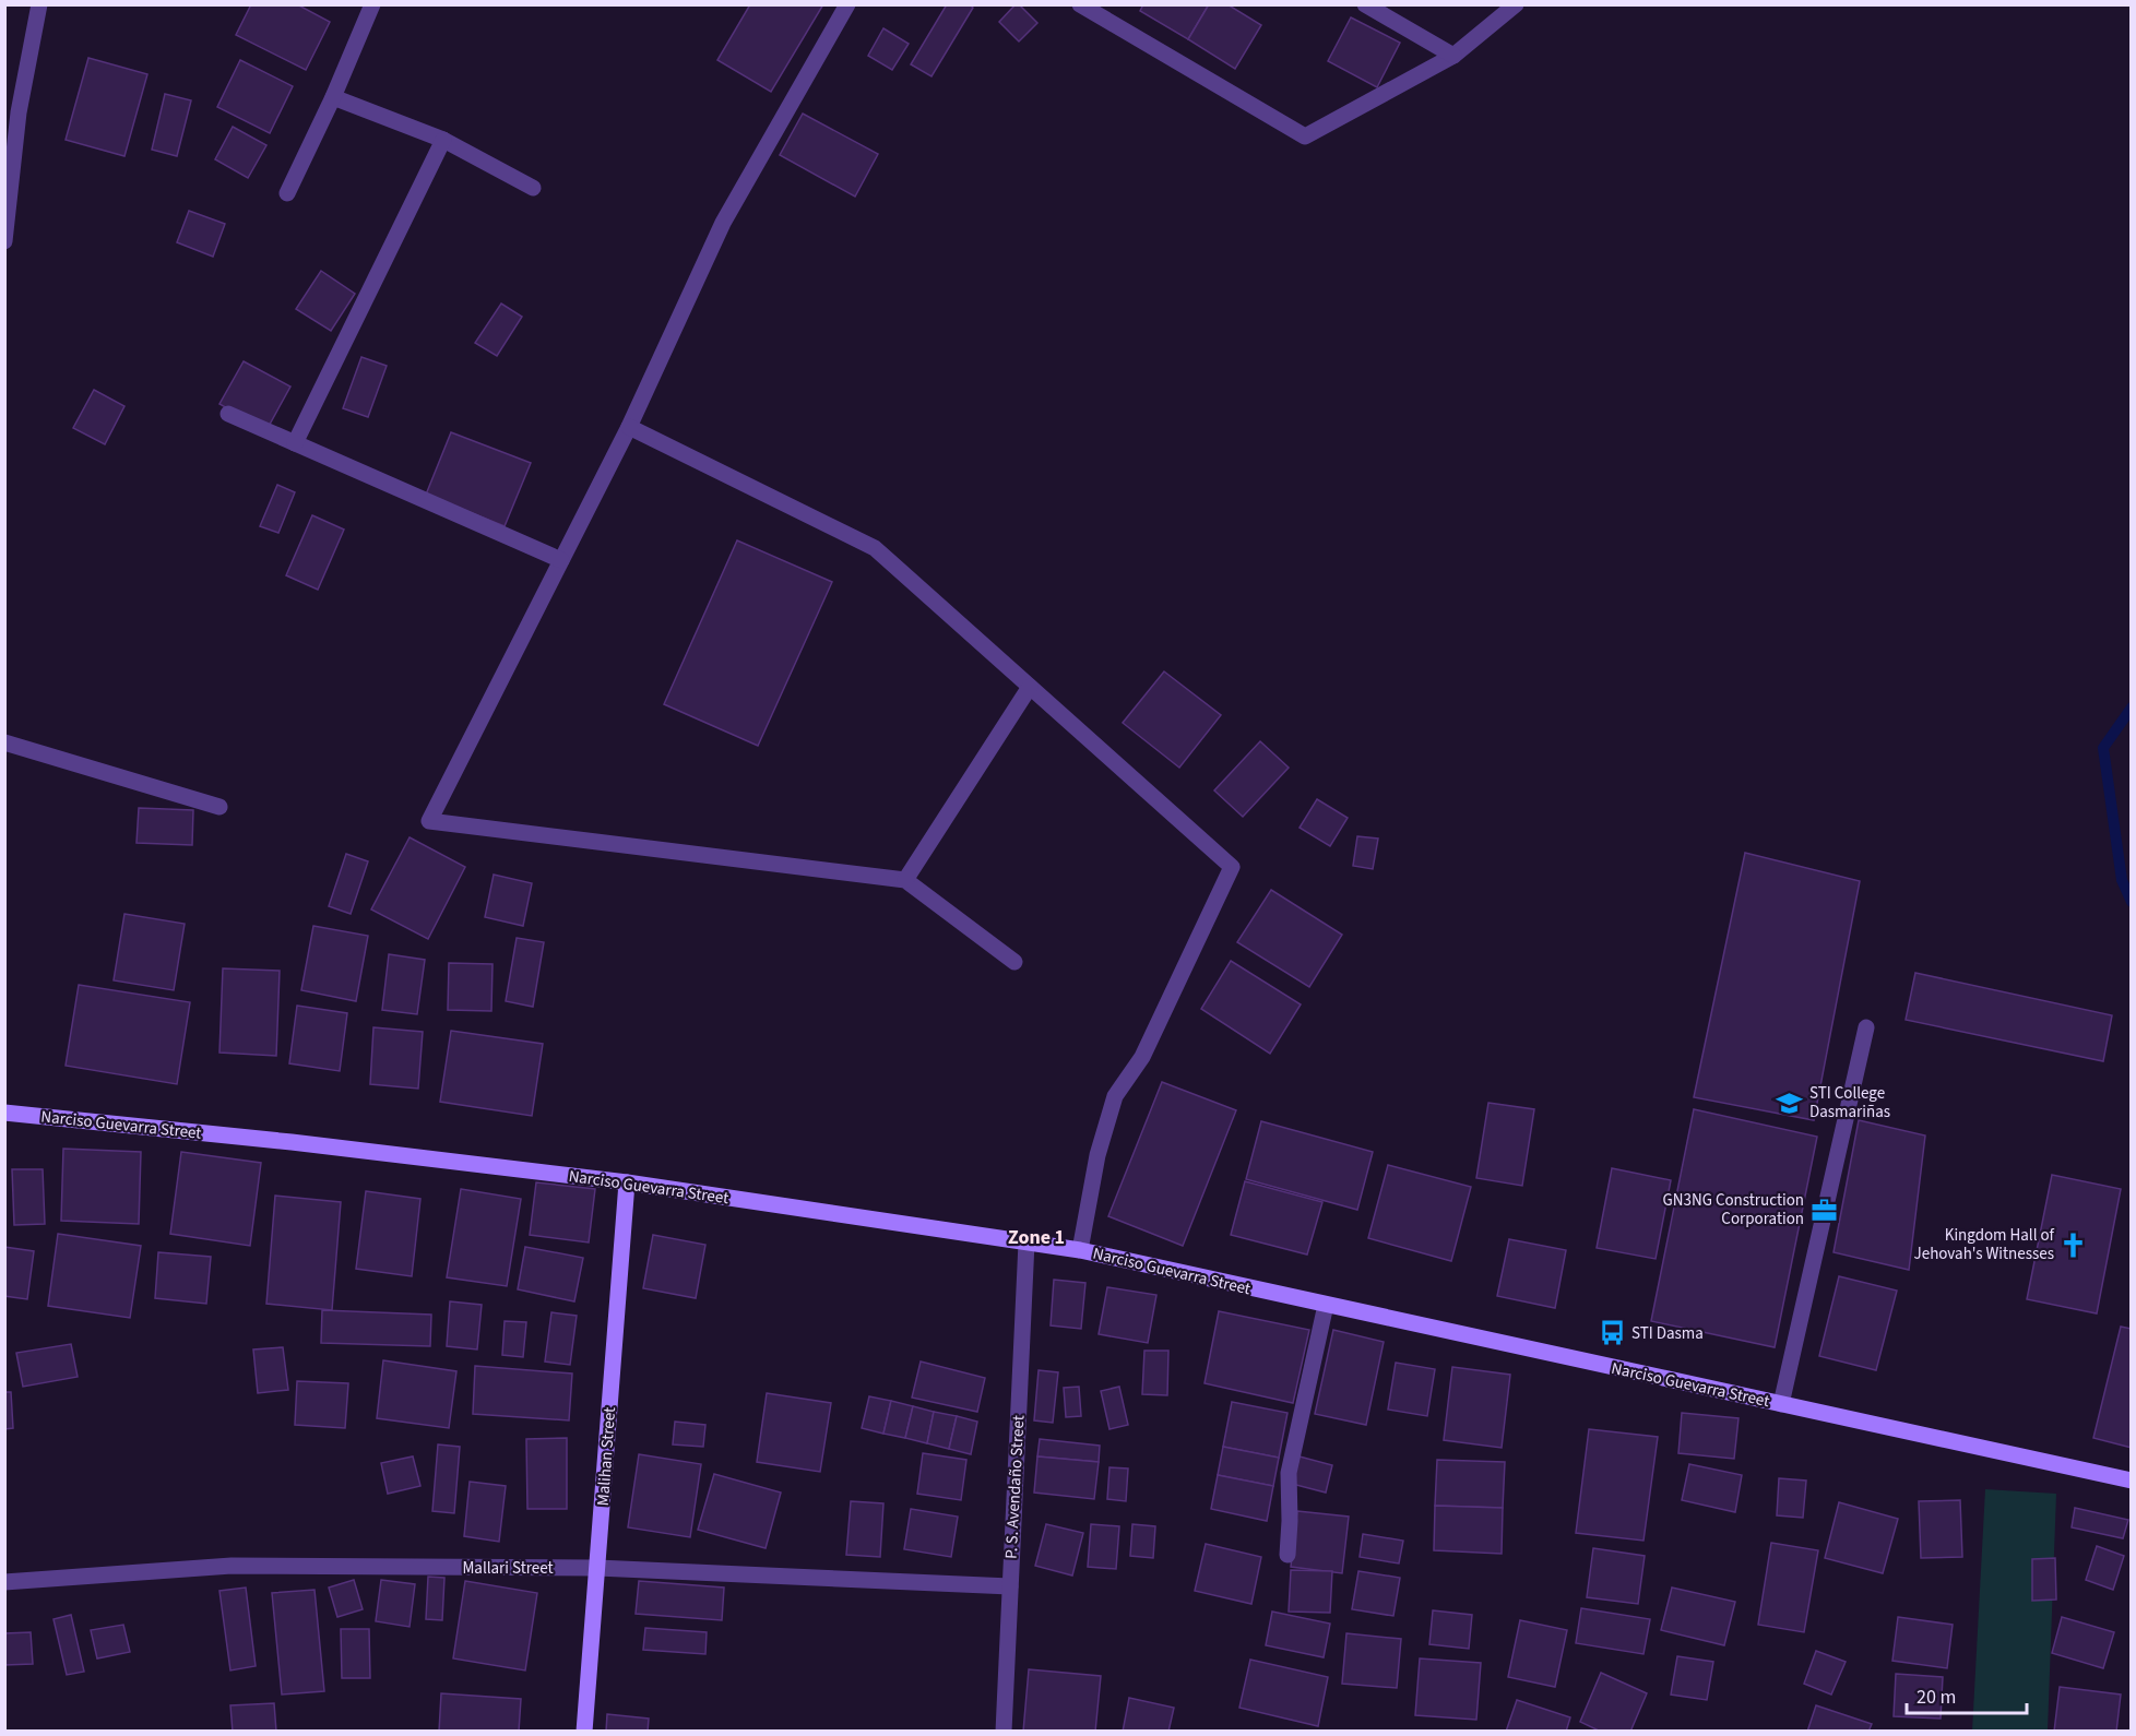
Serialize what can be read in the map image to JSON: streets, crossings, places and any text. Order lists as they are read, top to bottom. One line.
{"streets":{"street":["Narciso Guevarra Street","Malihan Street","P. S. Avendaño Street","Mallari Street"]},"crossings":[["Narciso Guevarra Street","Malihan Street"],["Narciso Guevarra Street","P. S. Avendaño Street"],["Malihan Street","Mallari Street"],["P. S. Avendaño Street","Mallari Street"]],"districts":["Zone 1"],"places":{"school or university":["STI College Dasmariñas"],"office":["GN3NG Construction Corporation"],"church":["Kingdom Hall of Jehovah's Witnesses"],"bus stop":["STI Dasma"]},"scale_bar":"20 m"}
